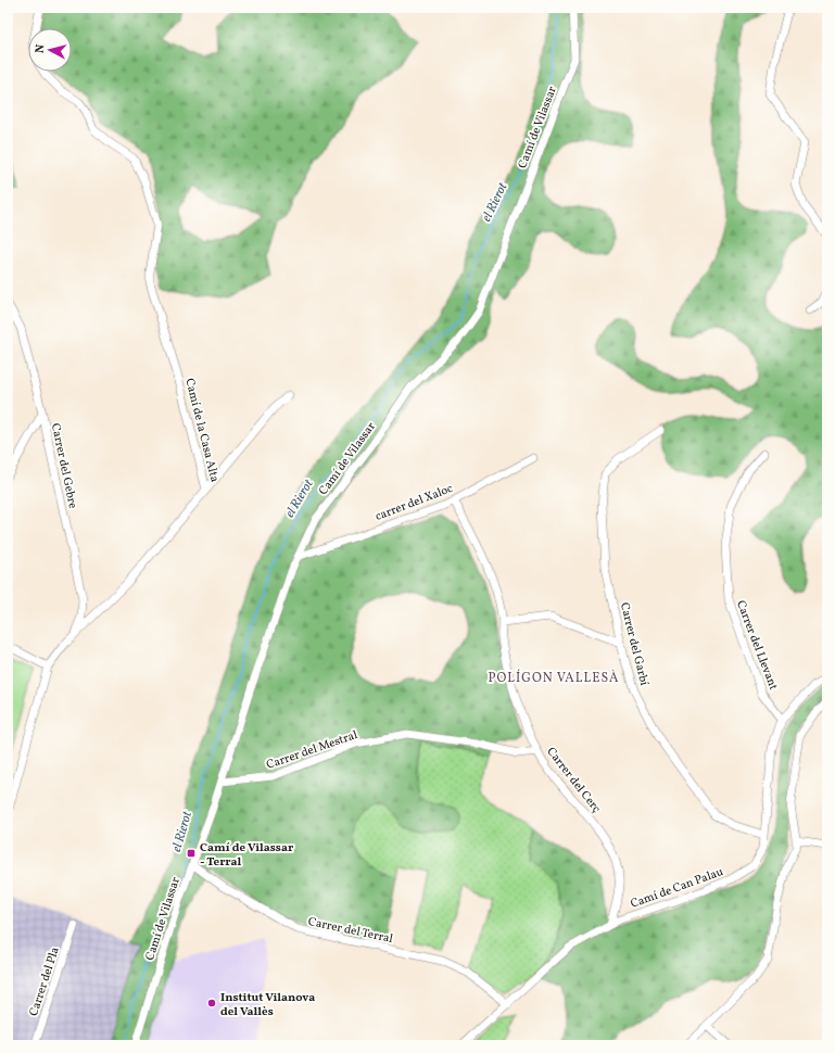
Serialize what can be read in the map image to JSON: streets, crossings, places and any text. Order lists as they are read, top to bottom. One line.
{"streets":{"street":["Camí de Vilassar","Camí de la Casa Alta","Carrer del Gebre","carrer del Xaloc","Carrer del Garbí","Carrer del Llevant","Carrer del Mestral","Carrer del Cerç","Camí de Can Palau","Carrer del Terral","Carrer del Pla"]},"crossings":[["Camí de Vilassar","carrer del Xaloc"],["Camí de Vilassar","Carrer del Mestral"],["Camí de Vilassar","Carrer del Terral"],["Camí de la Casa Alta","Carrer del Gebre"],["carrer del Xaloc","Carrer del Cerç"],["Carrer del Garbí","Camí de Can Palau"],["Carrer del Llevant","Camí de Can Palau"],["Carrer del Mestral","Carrer del Cerç"],["Carrer del Cerç","Camí de Can Palau"],["Camí de Can Palau","Carrer del Terral"]],"districts":["POLÍGON VALLESÀ"],"water":["el Rierot"],"places":{"transit":["Camí de Vilassar - Terral"],"other":["Institut Vilanova del Vallès"]},"north":"left"}
